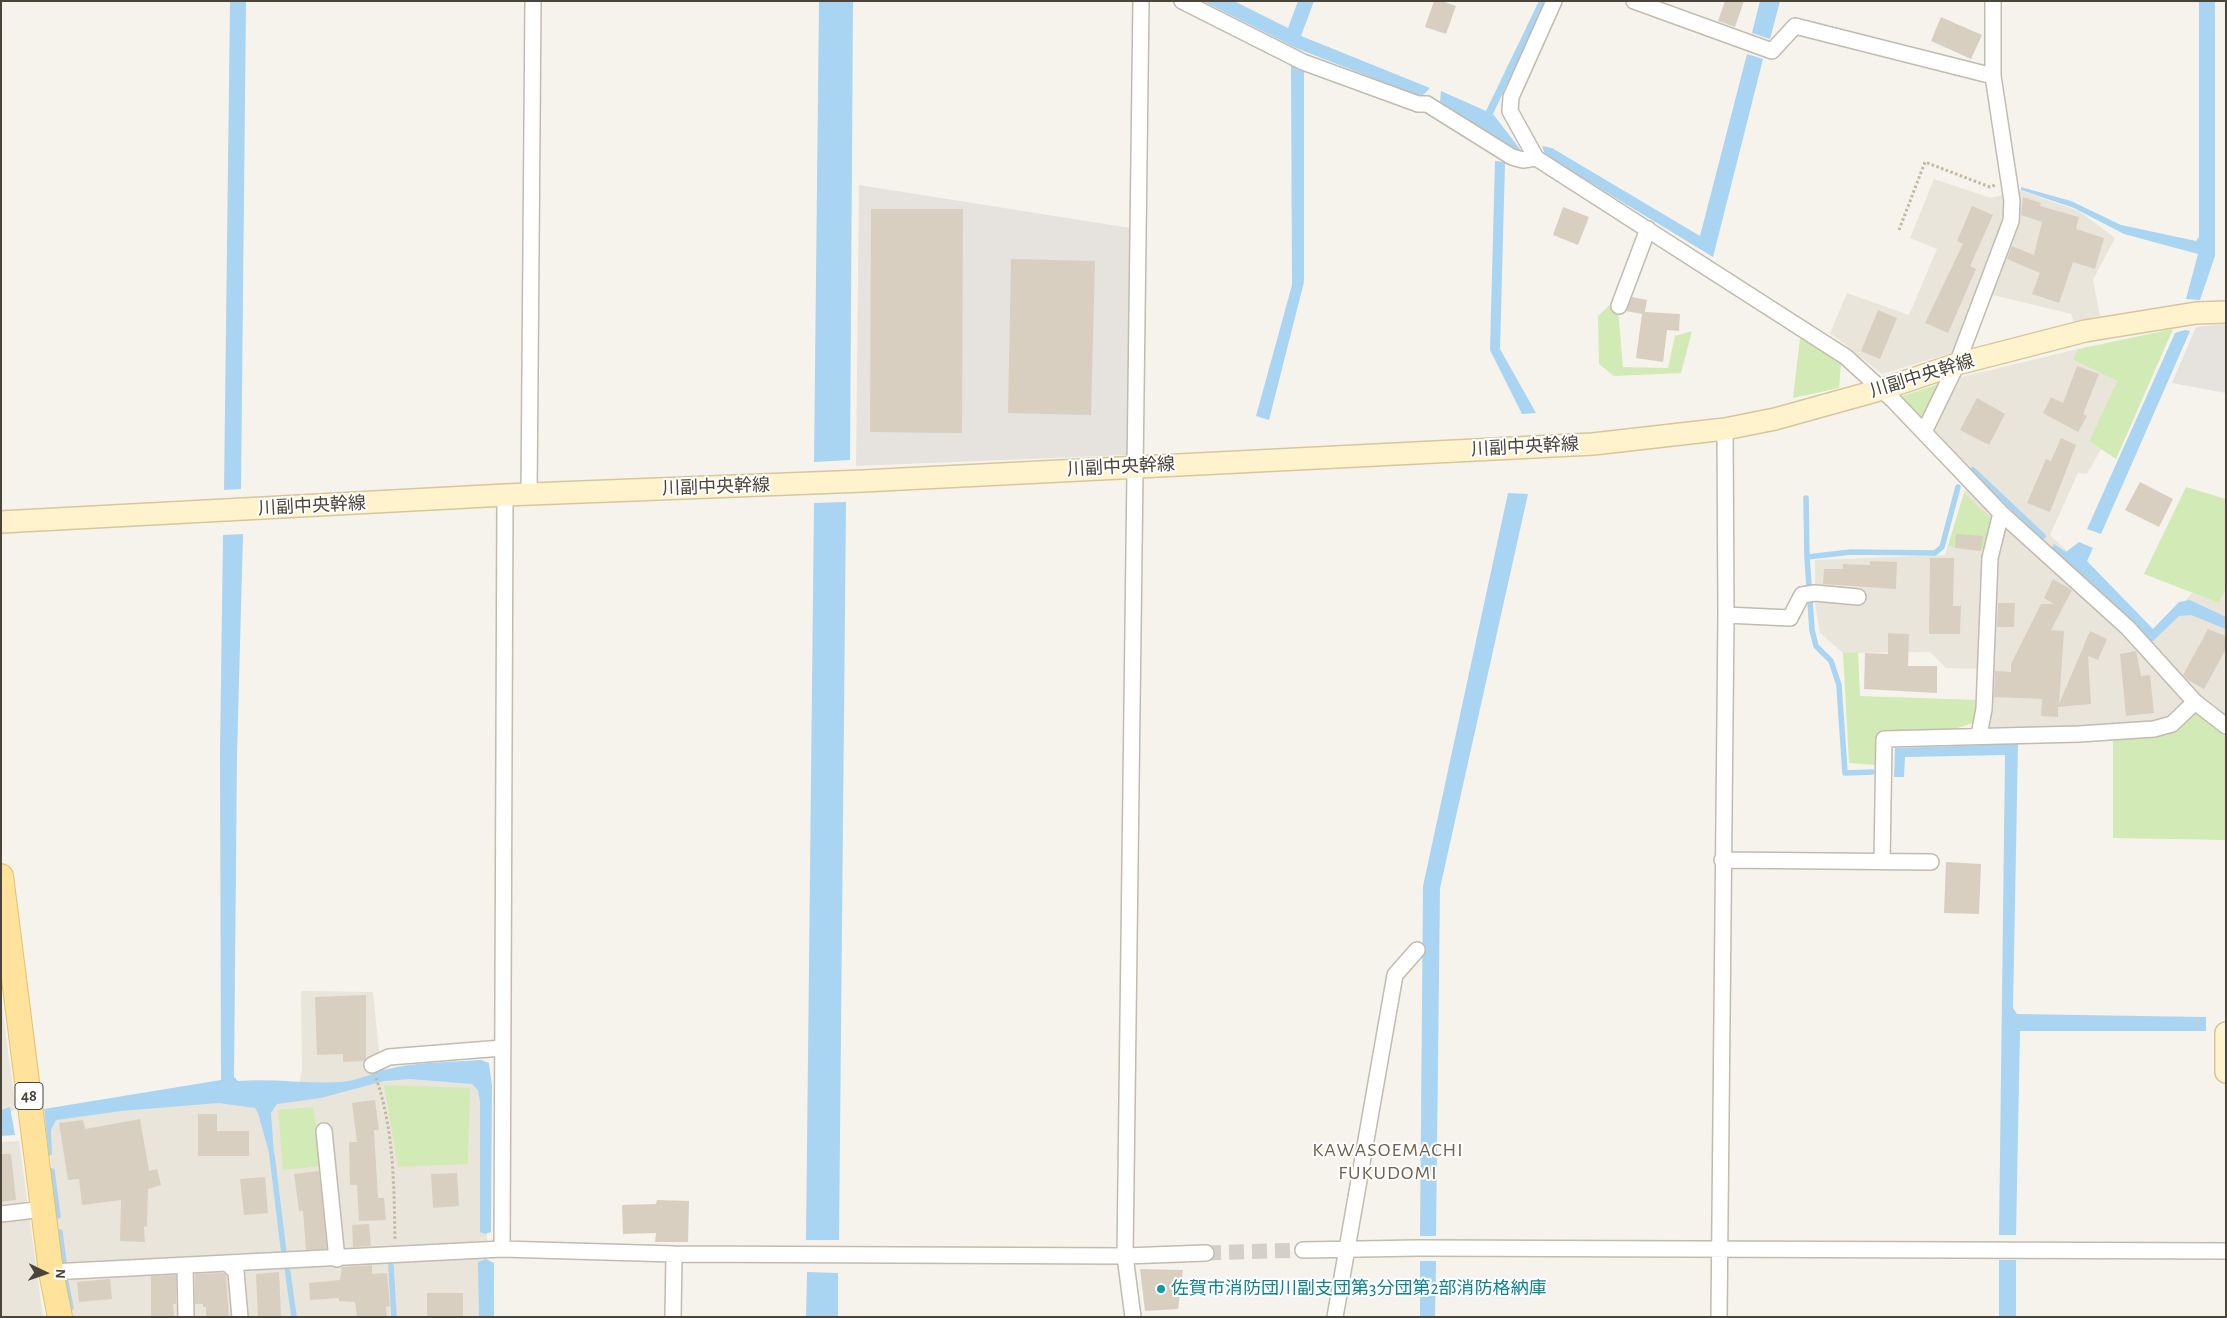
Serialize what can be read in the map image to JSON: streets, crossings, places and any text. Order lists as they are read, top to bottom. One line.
{"streets":{"main road":["48"],"street":["川副中央幹線"]},"districts":["KAWASOEMACHI FUKUDOMI"],"places":["佐賀市消防団川副支団第3分団第2部消防格納庫"],"north":"right"}
